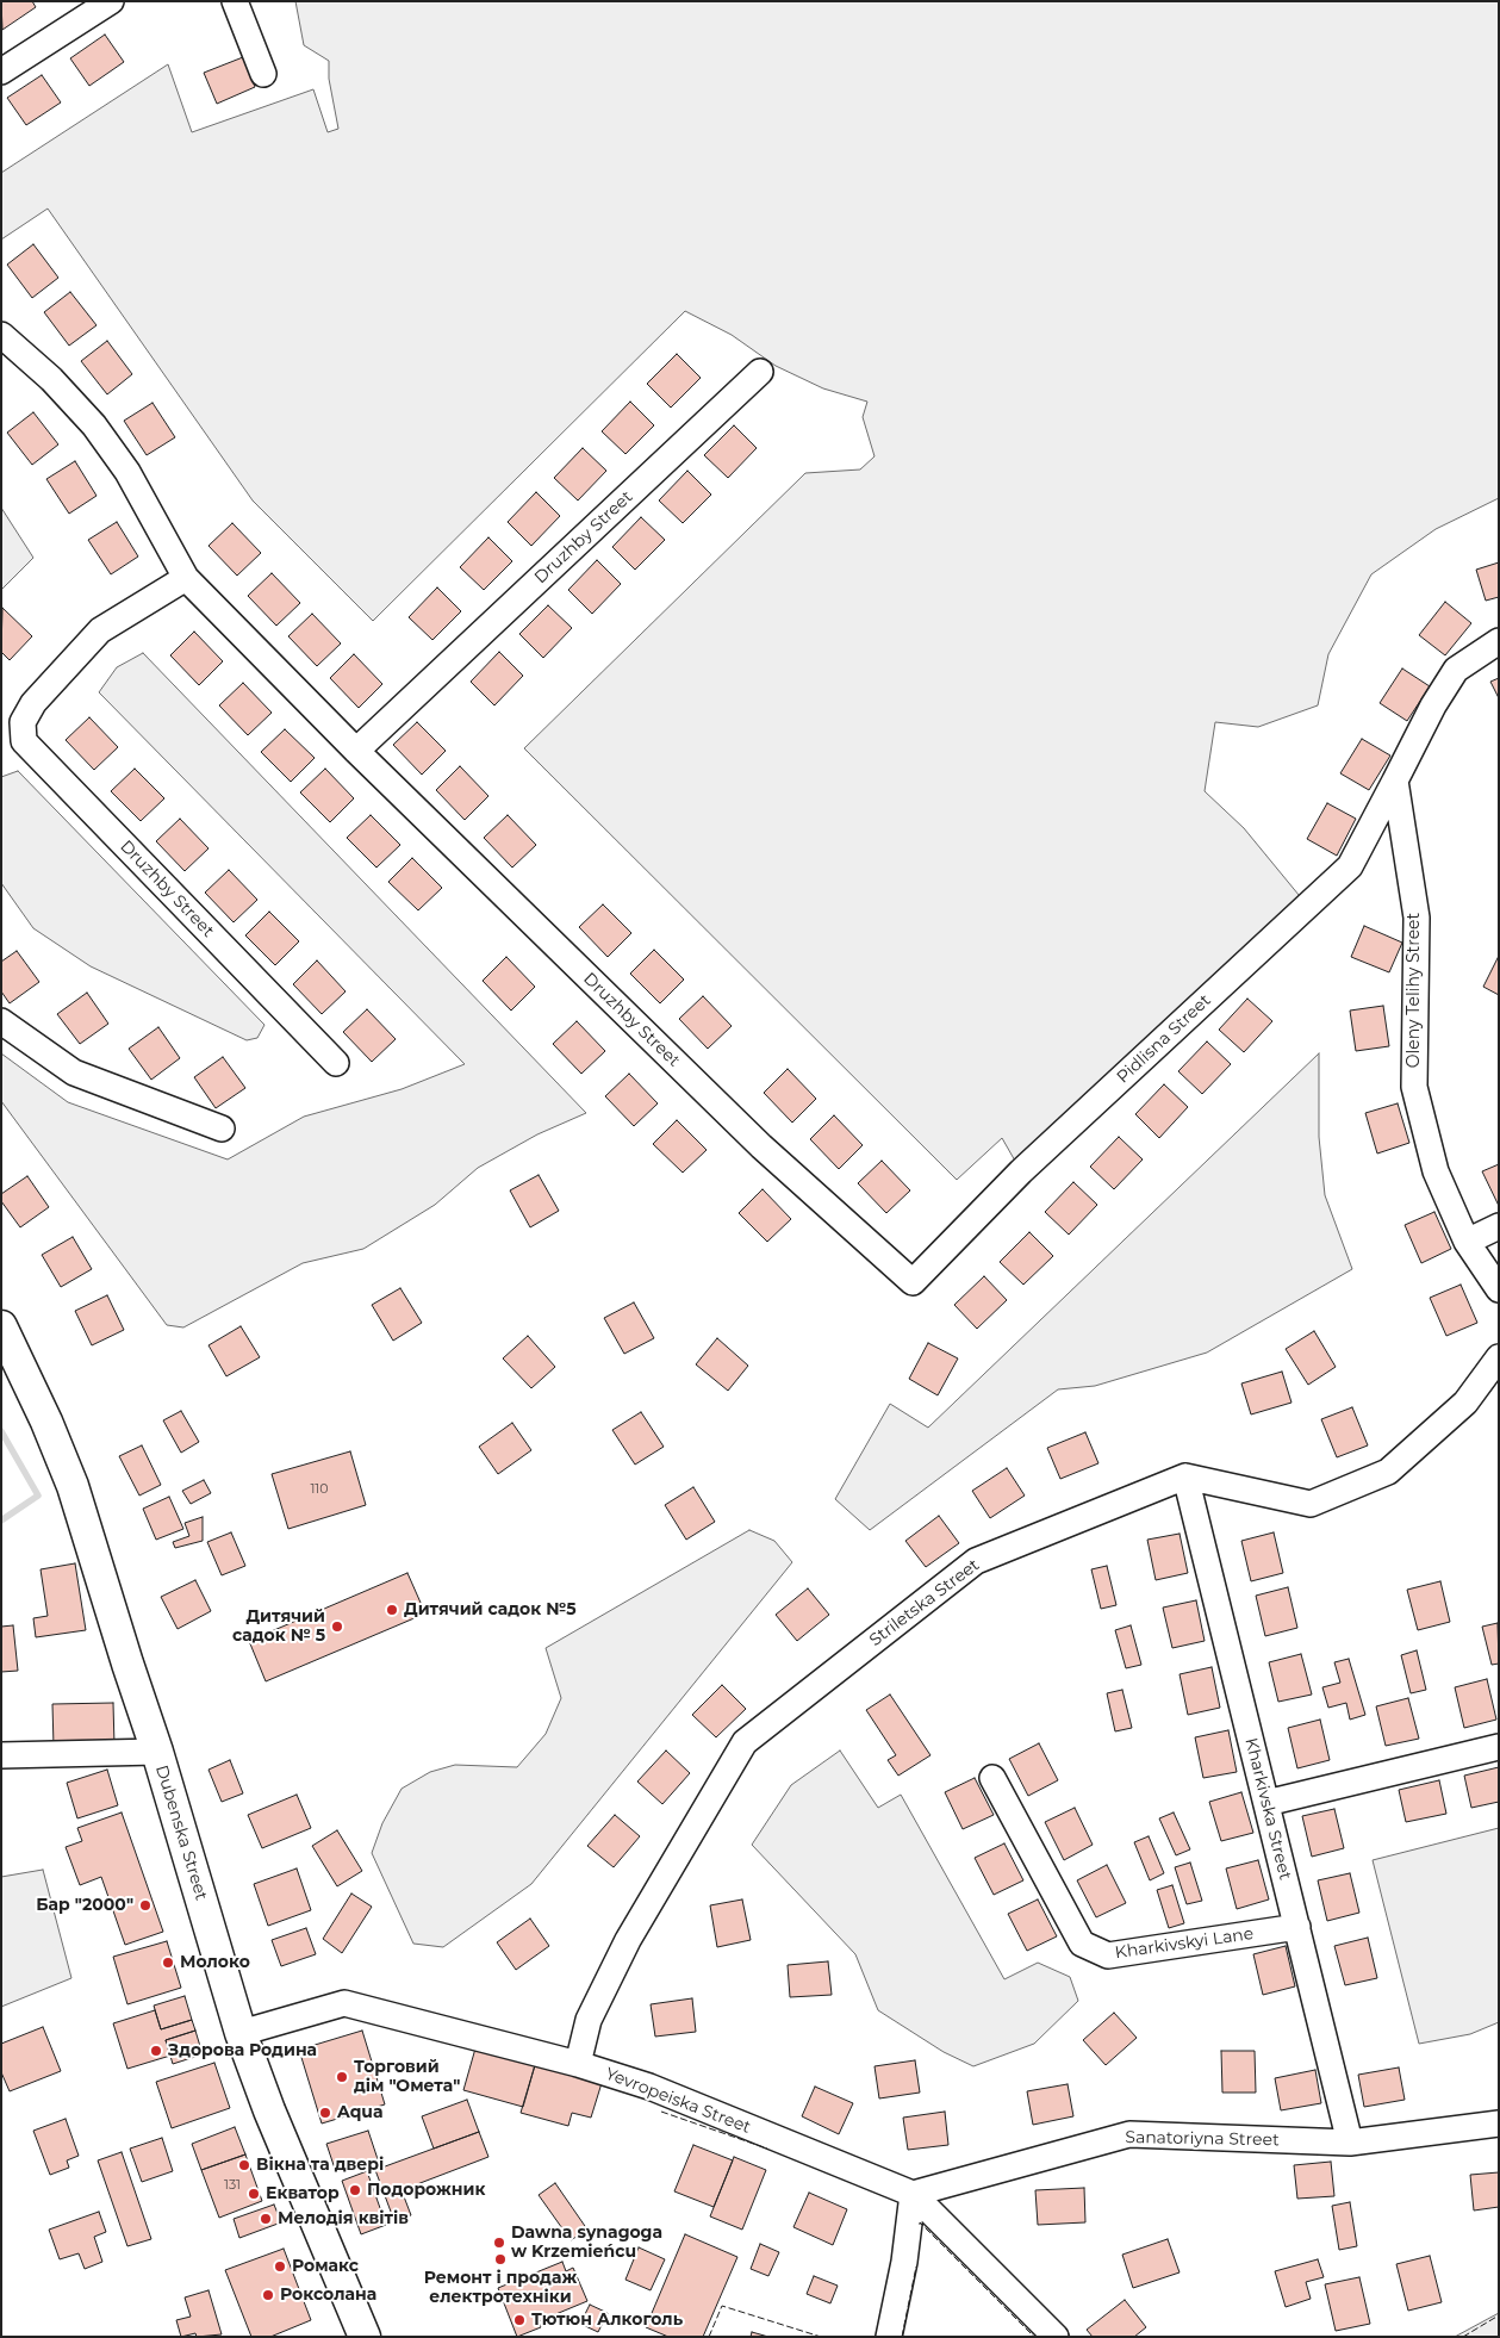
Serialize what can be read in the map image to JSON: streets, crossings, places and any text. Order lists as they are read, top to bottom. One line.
{"streets":{"main road":["Dubenska Street"],"street":["Druzhby Street","Oleny Telihy Street","Pidlisna Street","Striletska Street","Kharkivska Street","Kharkivskyi Lane","Yevropeiska Street","Sanatoriyna Street"]},"crossings":[["Druzhby Street","Pidlisna Street"],["Oleny Telihy Street","Pidlisna Street"],["Striletska Street","Kharkivska Street"],["Striletska Street","Yevropeiska Street"],["Kharkivska Street","Kharkivskyi Lane"],["Kharkivska Street","Sanatoriyna Street"],["Dubenska Street","Yevropeiska Street"],["Yevropeiska Street","Sanatoriyna Street"]],"places":["Дитячий садок №5","Дитячий садок № 5","Бар \"2000\"","Молоко","Здорова Родина","Торговий дім \"Омета\"","Aqua","Вікна та двері","Подорожник","Екватор","Мелодія квітів","Dawna synagoga w Krzemieńcu","Ремонт і продаж електротехніки","Ромакс","Роксолана","Тютюн Алкоголь"],"house_numbers":["110","131"]}
